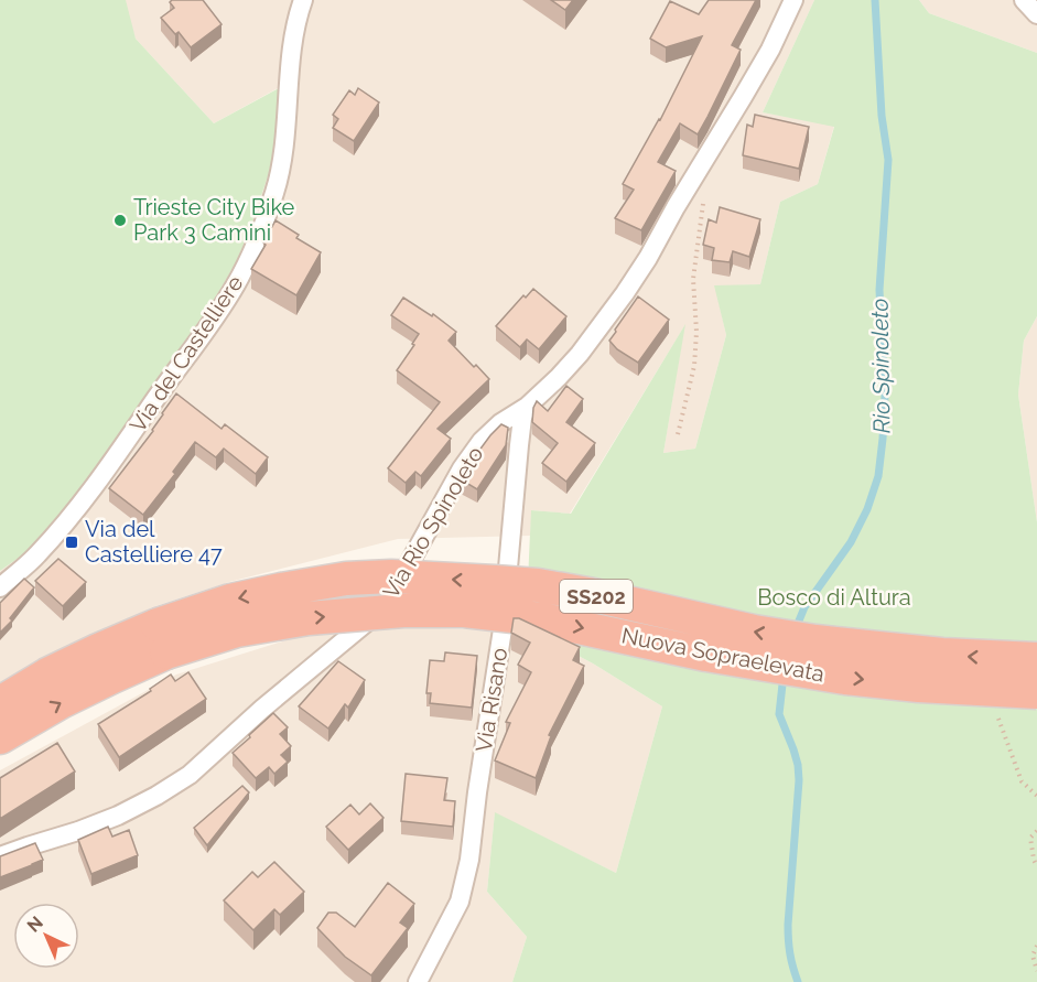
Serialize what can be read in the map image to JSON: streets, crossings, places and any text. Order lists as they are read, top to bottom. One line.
{"streets":{"highway":["SS202","Nuova Sopraelevata"],"street":["Via del Castelliere","Via Rio Spinoleto","Via Risano"]},"crossings":[["Via Rio Spinoleto","Via Risano"]],"water":["Rio Spinoleto"],"parks":["Bosco di Altura"],"places":{"other":["Trieste City Bike Park 3 Camini"],"transit":["Via del Castelliere 47"]},"north":"top left"}
